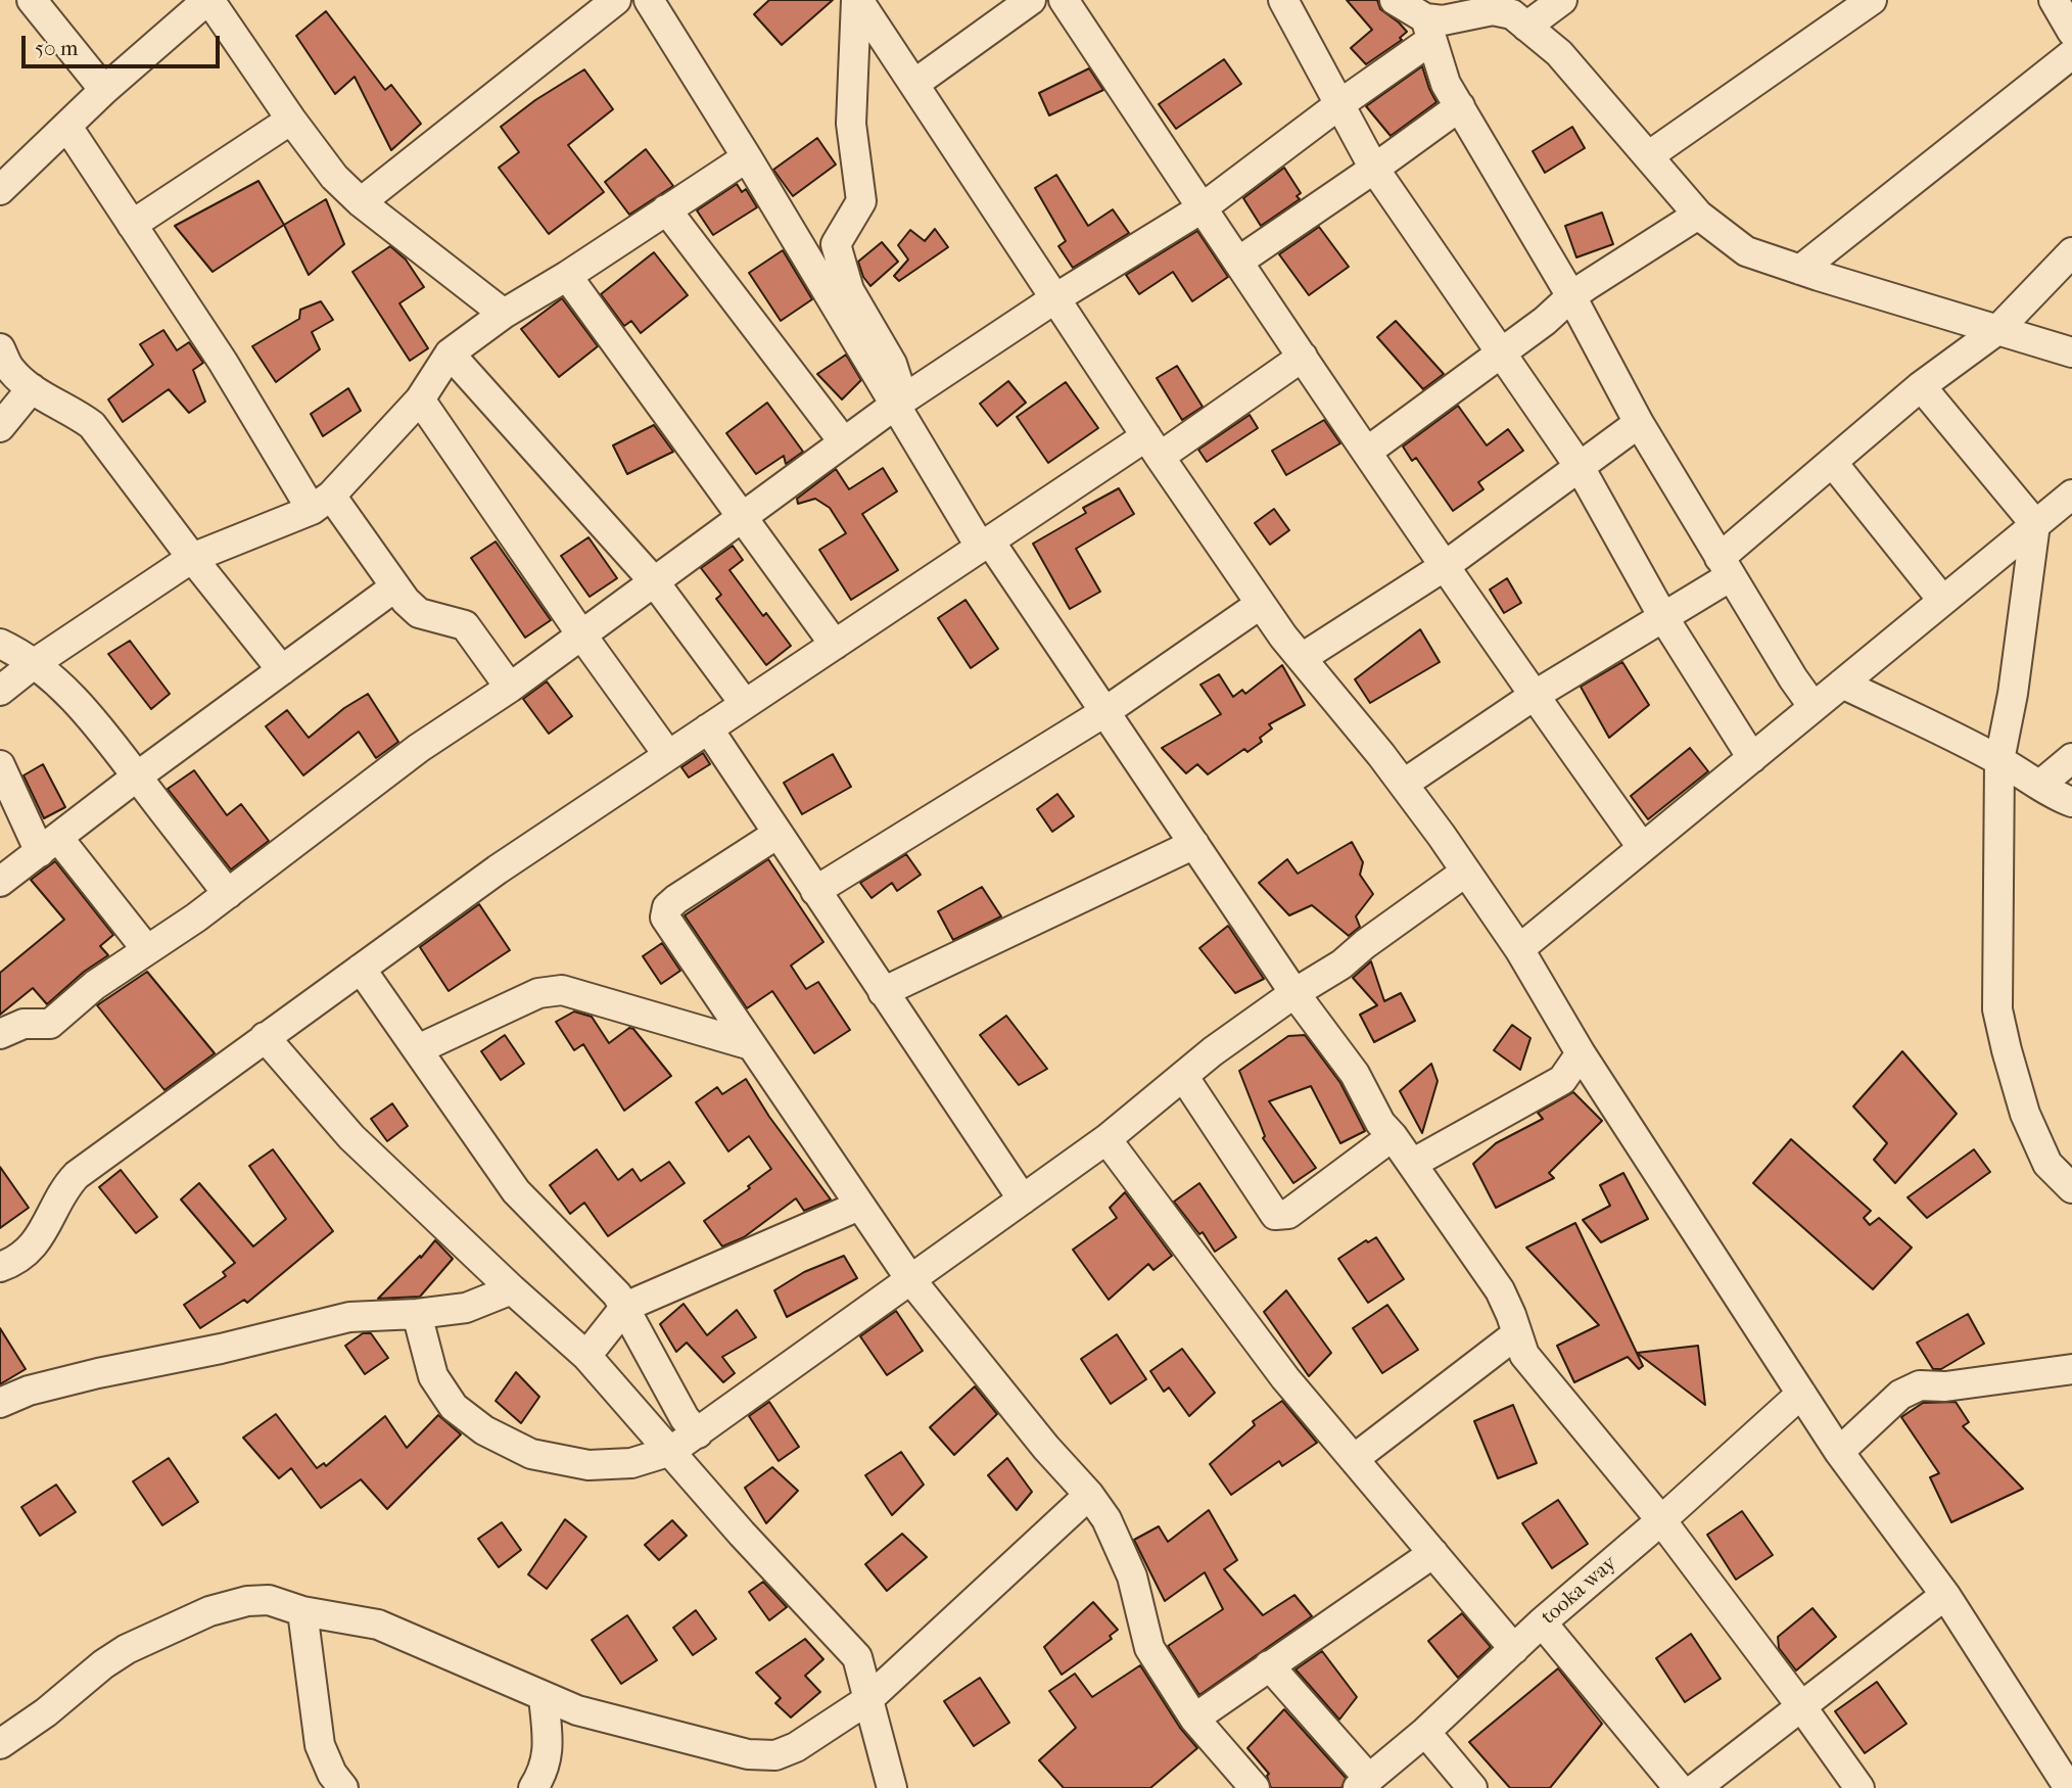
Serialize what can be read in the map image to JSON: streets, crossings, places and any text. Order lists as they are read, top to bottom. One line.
{"streets":{"street":["tooka way"]},"scale_bar":"50 m"}
